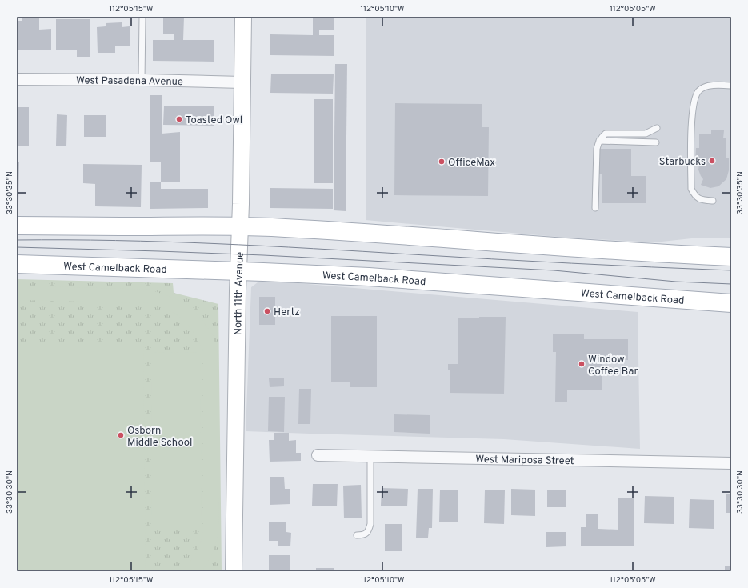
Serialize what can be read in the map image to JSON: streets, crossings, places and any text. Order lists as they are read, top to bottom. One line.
{"streets":{"main road":["West Camelback Road"],"street":["West Pasadena Avenue","North 11th Avenue","West Mariposa Street"]},"crossings":[["West Pasadena Avenue","North 11th Avenue"],["West Camelback Road","North 11th Avenue"]],"places":["Toasted Owl","Starbucks","OfficeMax","Hertz","Window Coffee Bar","Osborn Middle School"],"coordinates":["112°05'15\"W","112°05'10\"W","112°05'05\"W","33°30'35\"N","33°30'30\"N"]}
